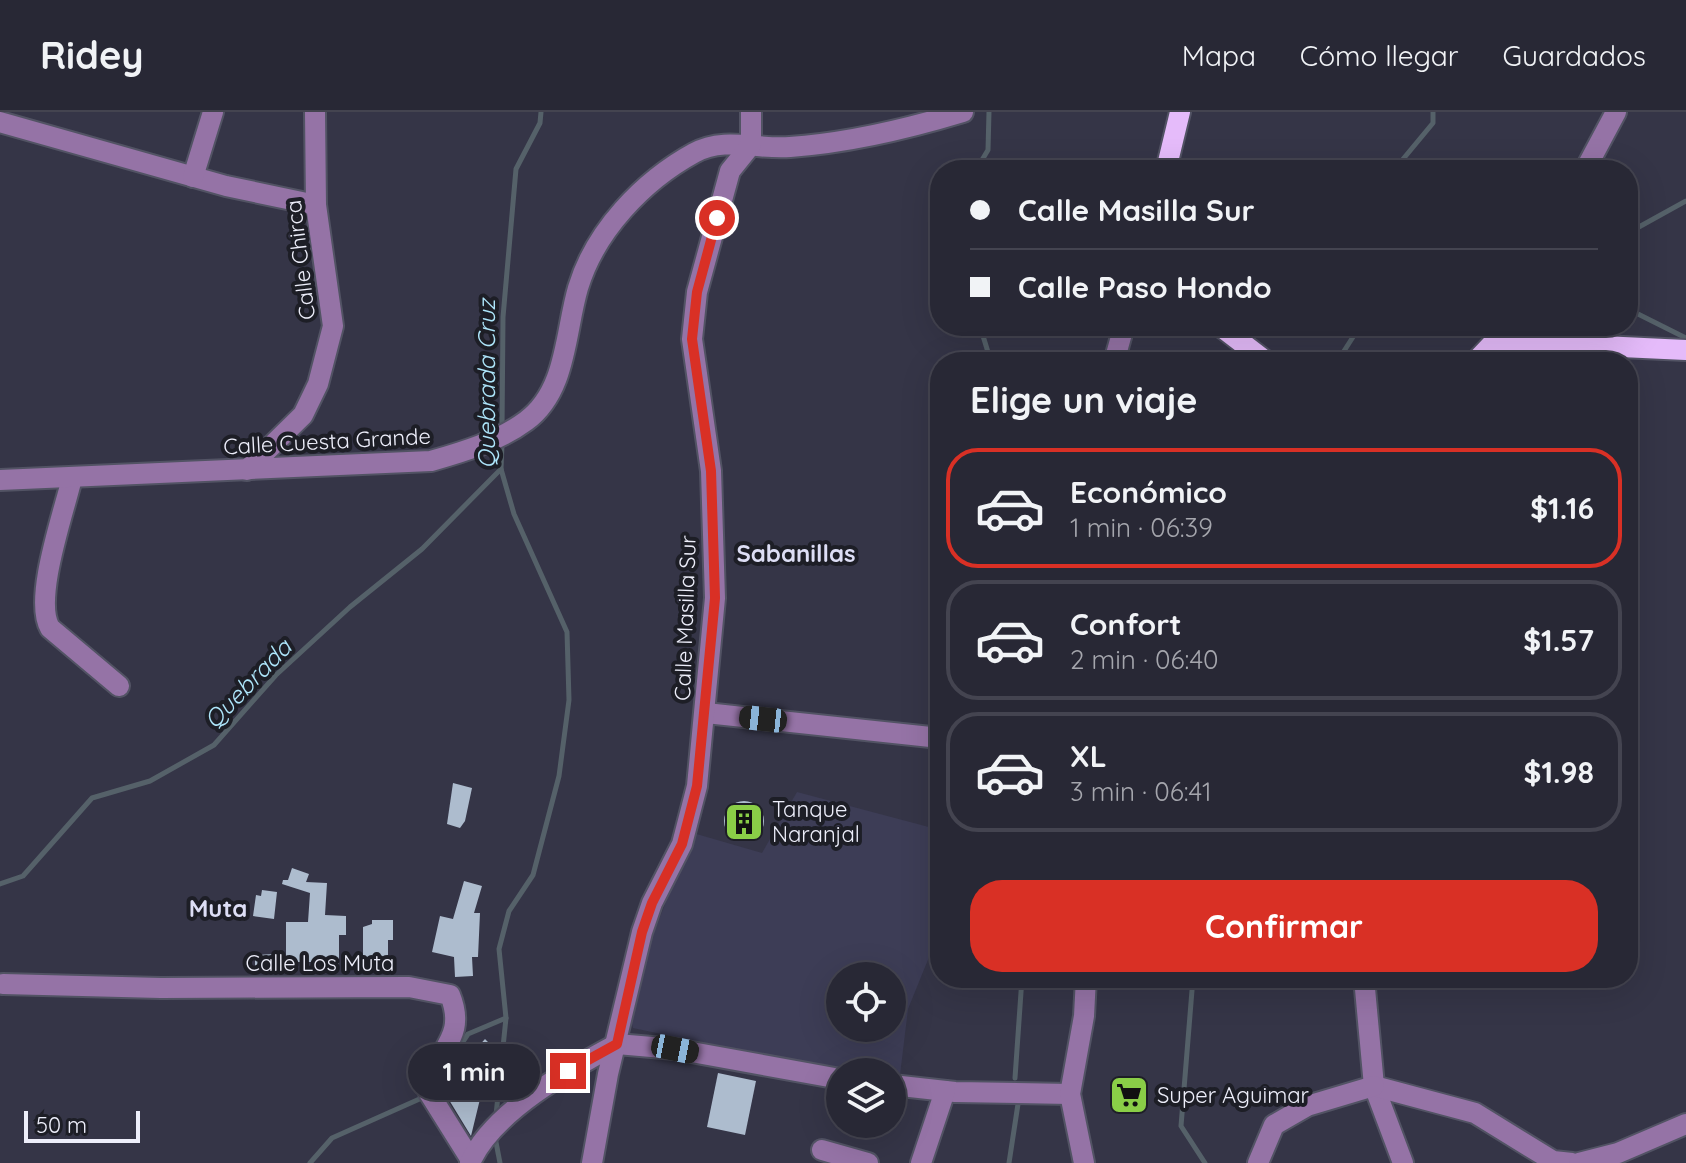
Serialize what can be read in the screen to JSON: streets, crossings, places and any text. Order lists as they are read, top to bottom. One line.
{"streets":{"street":["Calle Chirca","Calle Cuesta Grande","Calle Masilla Sur","Calle Los Muta"]},"crossings":[["Calle Chirca","Calle Cuesta Grande"],["Calle Cuesta Grande","Calle Masilla Sur"]],"districts":["Sabanillas","Muta"],"water":["Quebrada Cruz","Quebrada"],"places":{"building":["Tanque Naranjal"],"supermarket":["Super Aguimar"]},"scale_bar":"50 m","page":{"header":"Ridey","nav":["Mapa","Cómo llegar","Guardados"],"banner":["Calle Masilla Sur","Calle Paso Hondo"],"heading":"Elige un viaje","list":[{"name":"Económico","note":"1 min · 06:39","value":"$1.16"},{"name":"Confort","note":"2 min · 06:40","value":"$1.57"},{"name":"XL","note":"3 min · 06:41","value":"$1.98"}],"buttons":"Confirmar","bubble":"1 min","scale":"50 m"}}
